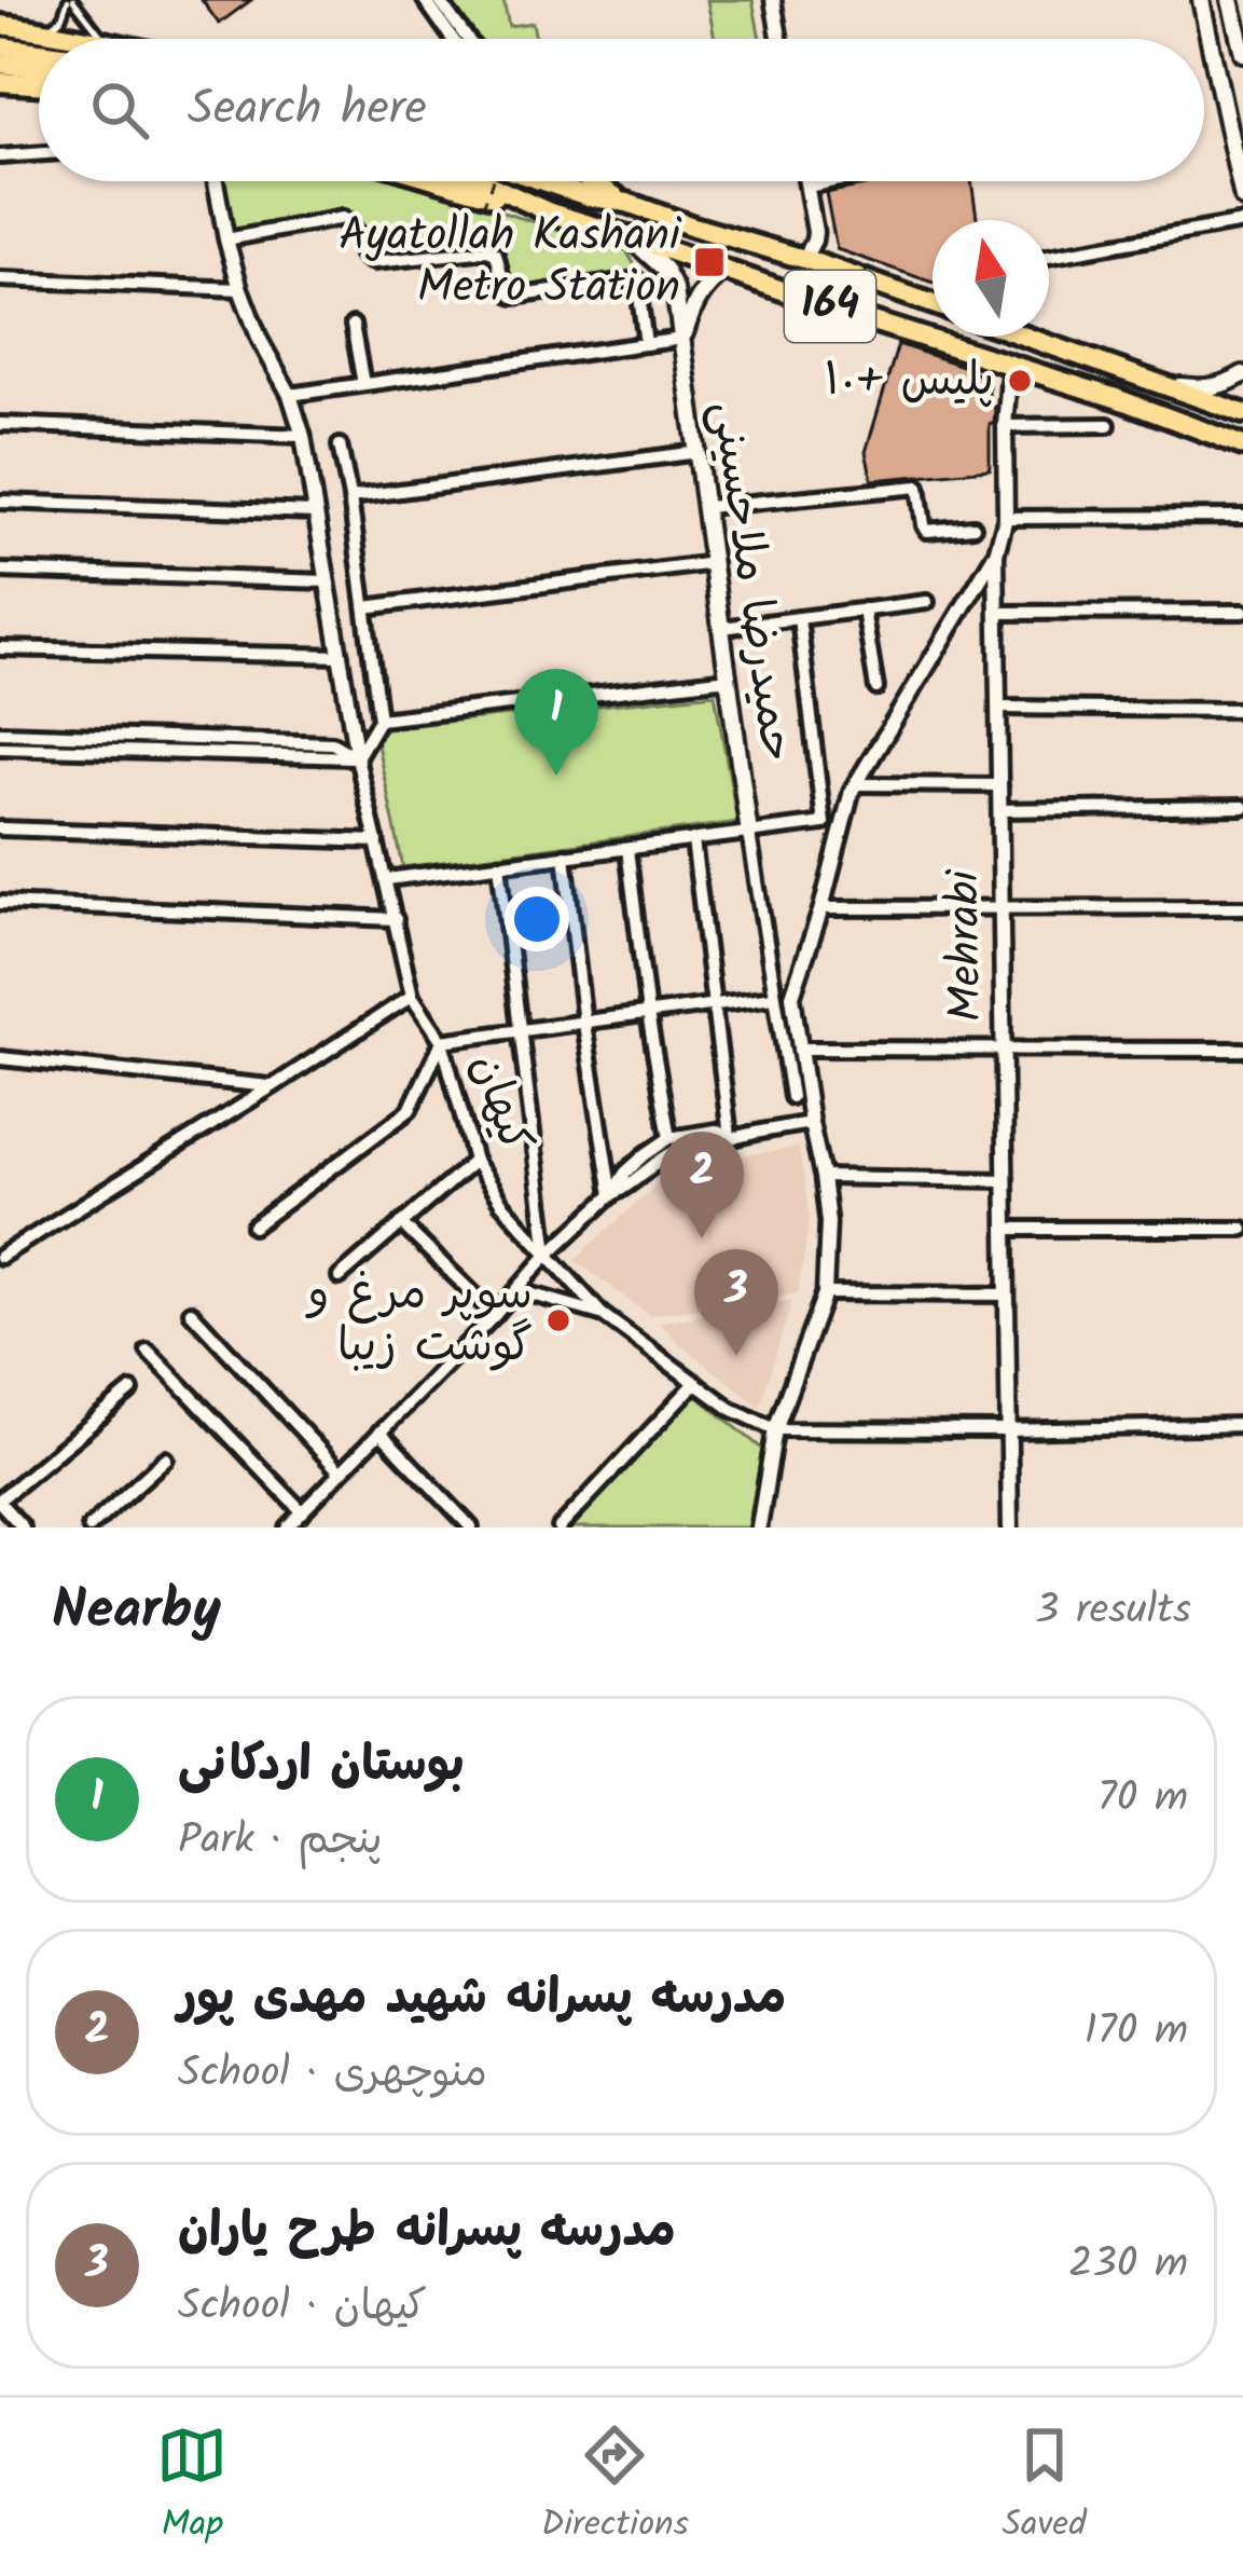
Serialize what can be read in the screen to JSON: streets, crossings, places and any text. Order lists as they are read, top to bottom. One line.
{"streets":{"main road":["164","حمیدرضا ملاحسینی"],"street":["Mehrabi","کیهان"]},"crossings":[["164","حمیدرضا ملاحسینی"],["164","Mehrabi"]],"places":{"transit":["Ayatollah Kashani Metro Station"],"other":["پلیس +۱۰","سوپر مرغ و گوشت زیبا"]},"north":"top","page":{"search":"Search here","pins":["1","2","3"],"heading":["Nearby","3 results"],"list":[{"mark":"1","name":"بوستان اردکانی","note":"Park · پنجم","value":"70 m"},{"mark":"2","name":"مدرسه پسرانه شهید مهدی پور","note":"School · منوچهری","value":"170 m"},{"mark":"3","name":"مدرسه پسرانه طرح یاران","note":"School · کیهان","value":"230 m"}],"nav":["Map","Directions","Saved"]}}
